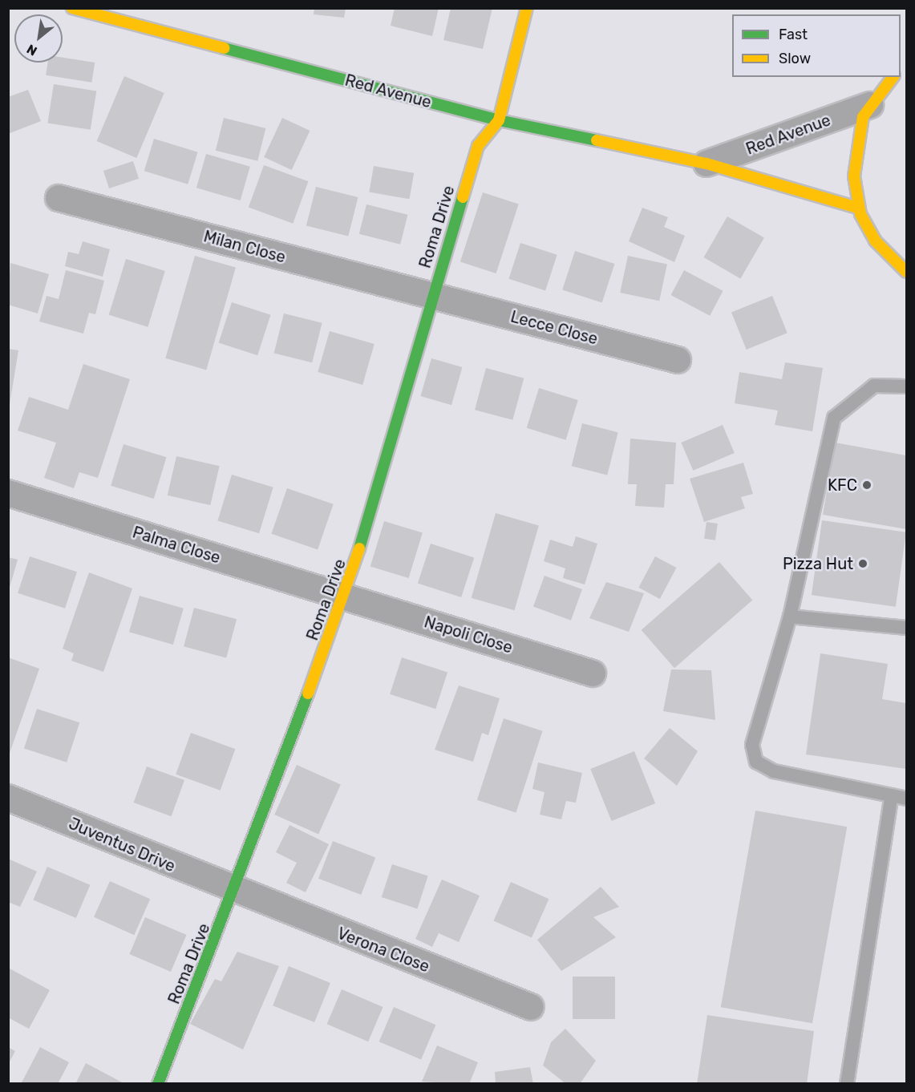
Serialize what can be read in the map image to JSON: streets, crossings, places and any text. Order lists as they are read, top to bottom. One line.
{"streets":{"street":["Red Avenue","Roma Drive","Milan Close","Lecce Close","Palma Close","Napoli Close","Juventus Drive","Verona Close"]},"crossings":[["Red Avenue","Roma Drive"],["Roma Drive","Milan Close"],["Roma Drive","Lecce Close"],["Roma Drive","Palma Close"],["Roma Drive","Napoli Close"],["Roma Drive","Juventus Drive"],["Roma Drive","Verona Close"],["Milan Close","Lecce Close"],["Palma Close","Napoli Close"],["Juventus Drive","Verona Close"]],"places":["KFC","Pizza Hut"],"legend":["Fast","Slow"],"north":"bottom left"}
